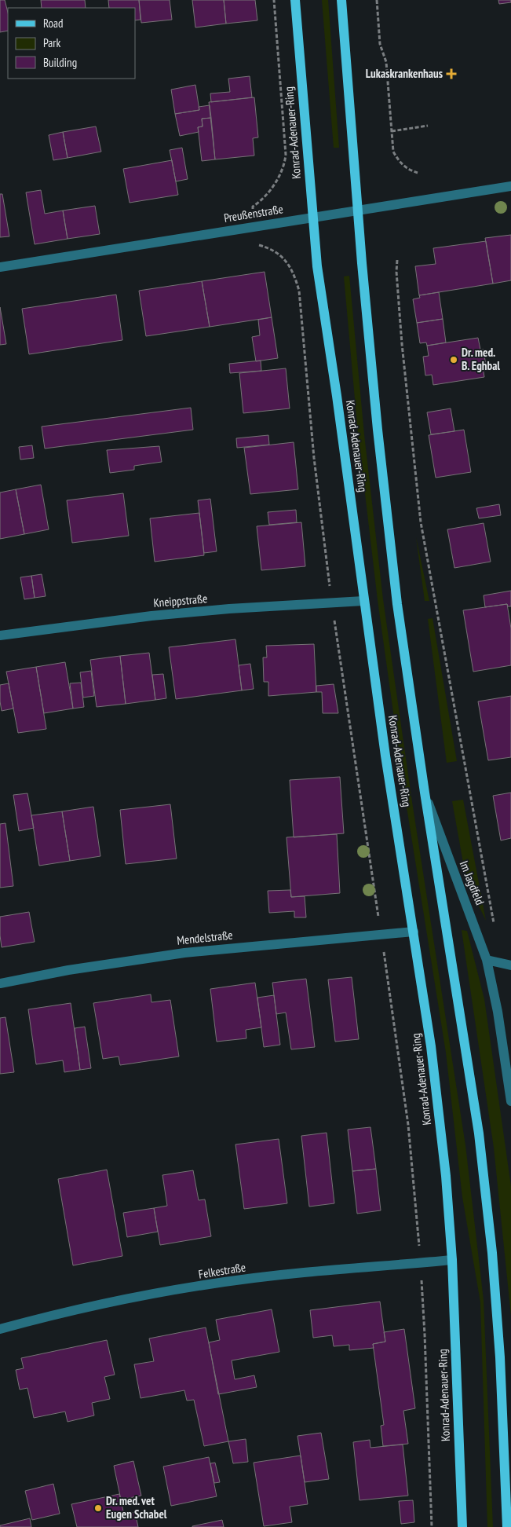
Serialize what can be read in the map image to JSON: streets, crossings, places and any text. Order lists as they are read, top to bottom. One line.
{"streets":{"main road":["Konrad-Adenauer-Ring"],"street":["Preußenstraße","Kneippstraße","Im Jagdfeld","Mendelstraße","Felkestraße"]},"crossings":[["Konrad-Adenauer-Ring","Preußenstraße"],["Konrad-Adenauer-Ring","Kneippstraße"],["Konrad-Adenauer-Ring","Im Jagdfeld"],["Konrad-Adenauer-Ring","Mendelstraße"],["Konrad-Adenauer-Ring","Felkestraße"]],"places":{"health":["Lukaskrankenhaus"],"other":["Dr. med. B. Eghbal","Dr. med. vet Eugen Schabel"]},"legend":["Road","Park","Building"]}
